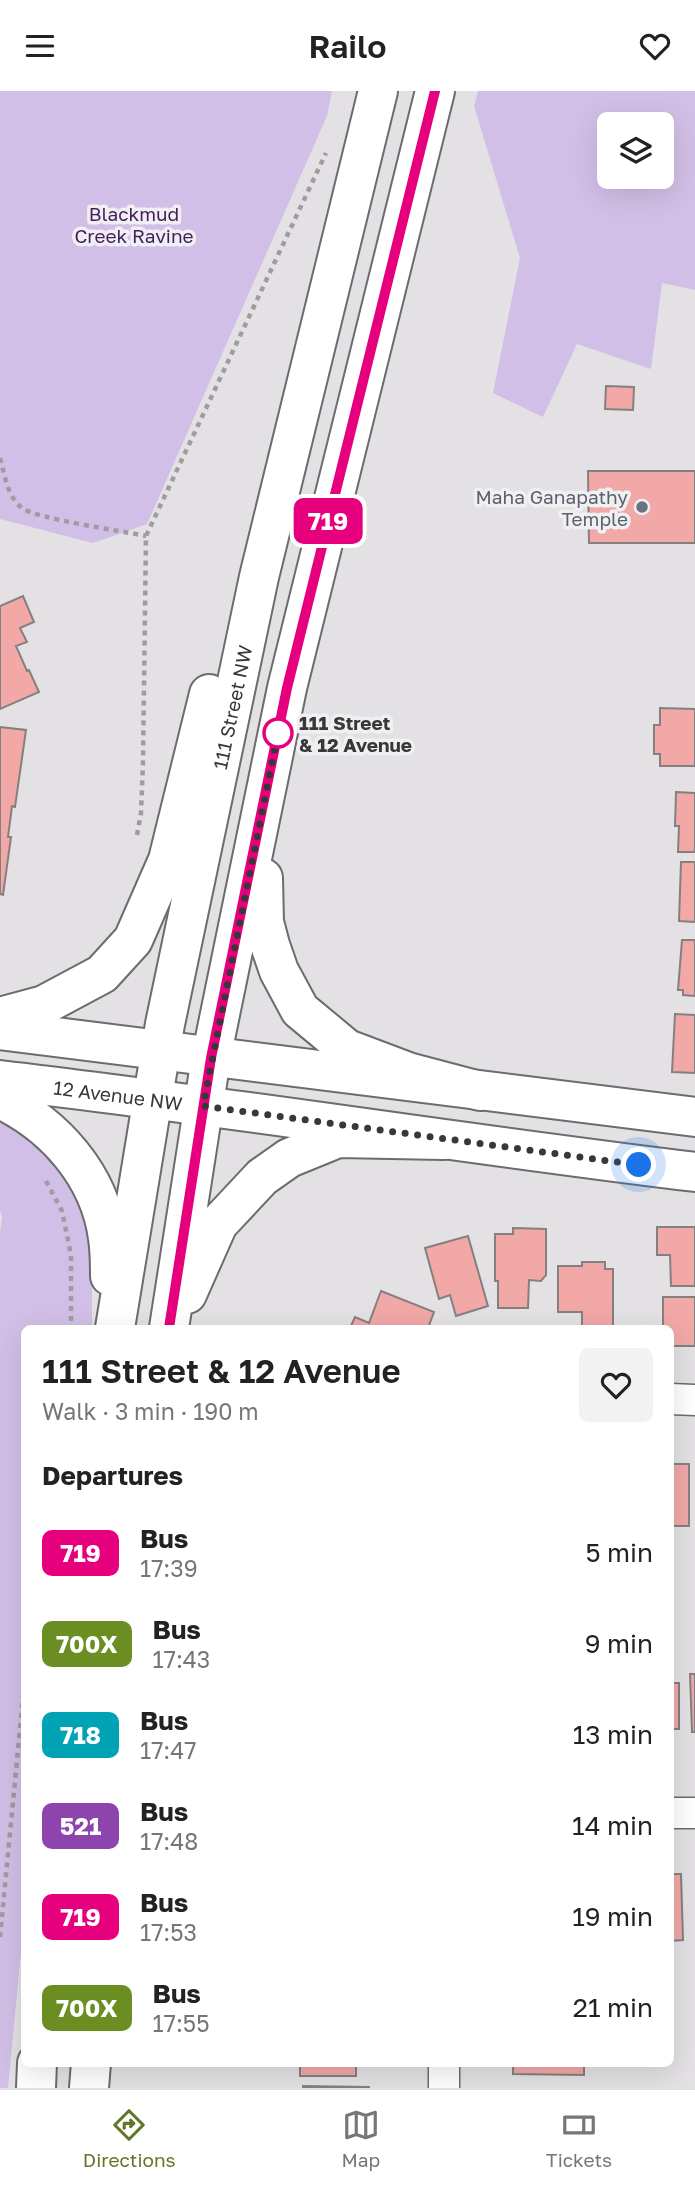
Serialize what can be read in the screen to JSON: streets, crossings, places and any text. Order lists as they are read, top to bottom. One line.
{"streets":{"main road":["111 Street NW","12 Avenue NW"]},"crossings":[["111 Street NW","12 Avenue NW"]],"parks":["Blackmud Creek Ravine"],"places":["Maha Ganapathy Temple","111 Street & 12 Avenue"],"lines":["bus line 719"],"page":{"header":"Railo","on_map":"719","heading":[["111 Street & 12 Avenue","Walk · 3 min · 190 m"],"Departures"],"list":[{"mark":"719","name":"Bus","note":"17:39","value":"5 min"},{"mark":"700X","name":"Bus","note":"17:43","value":"9 min"},{"mark":"718","name":"Bus","note":"17:47","value":"13 min"},{"mark":"521","name":"Bus","note":"17:48","value":"14 min"},{"mark":"719","name":"Bus","note":"17:53","value":"19 min"},{"mark":"700X","name":"Bus","note":"17:55","value":"21 min"}],"tabs":["Directions","Map","Tickets"]}}
